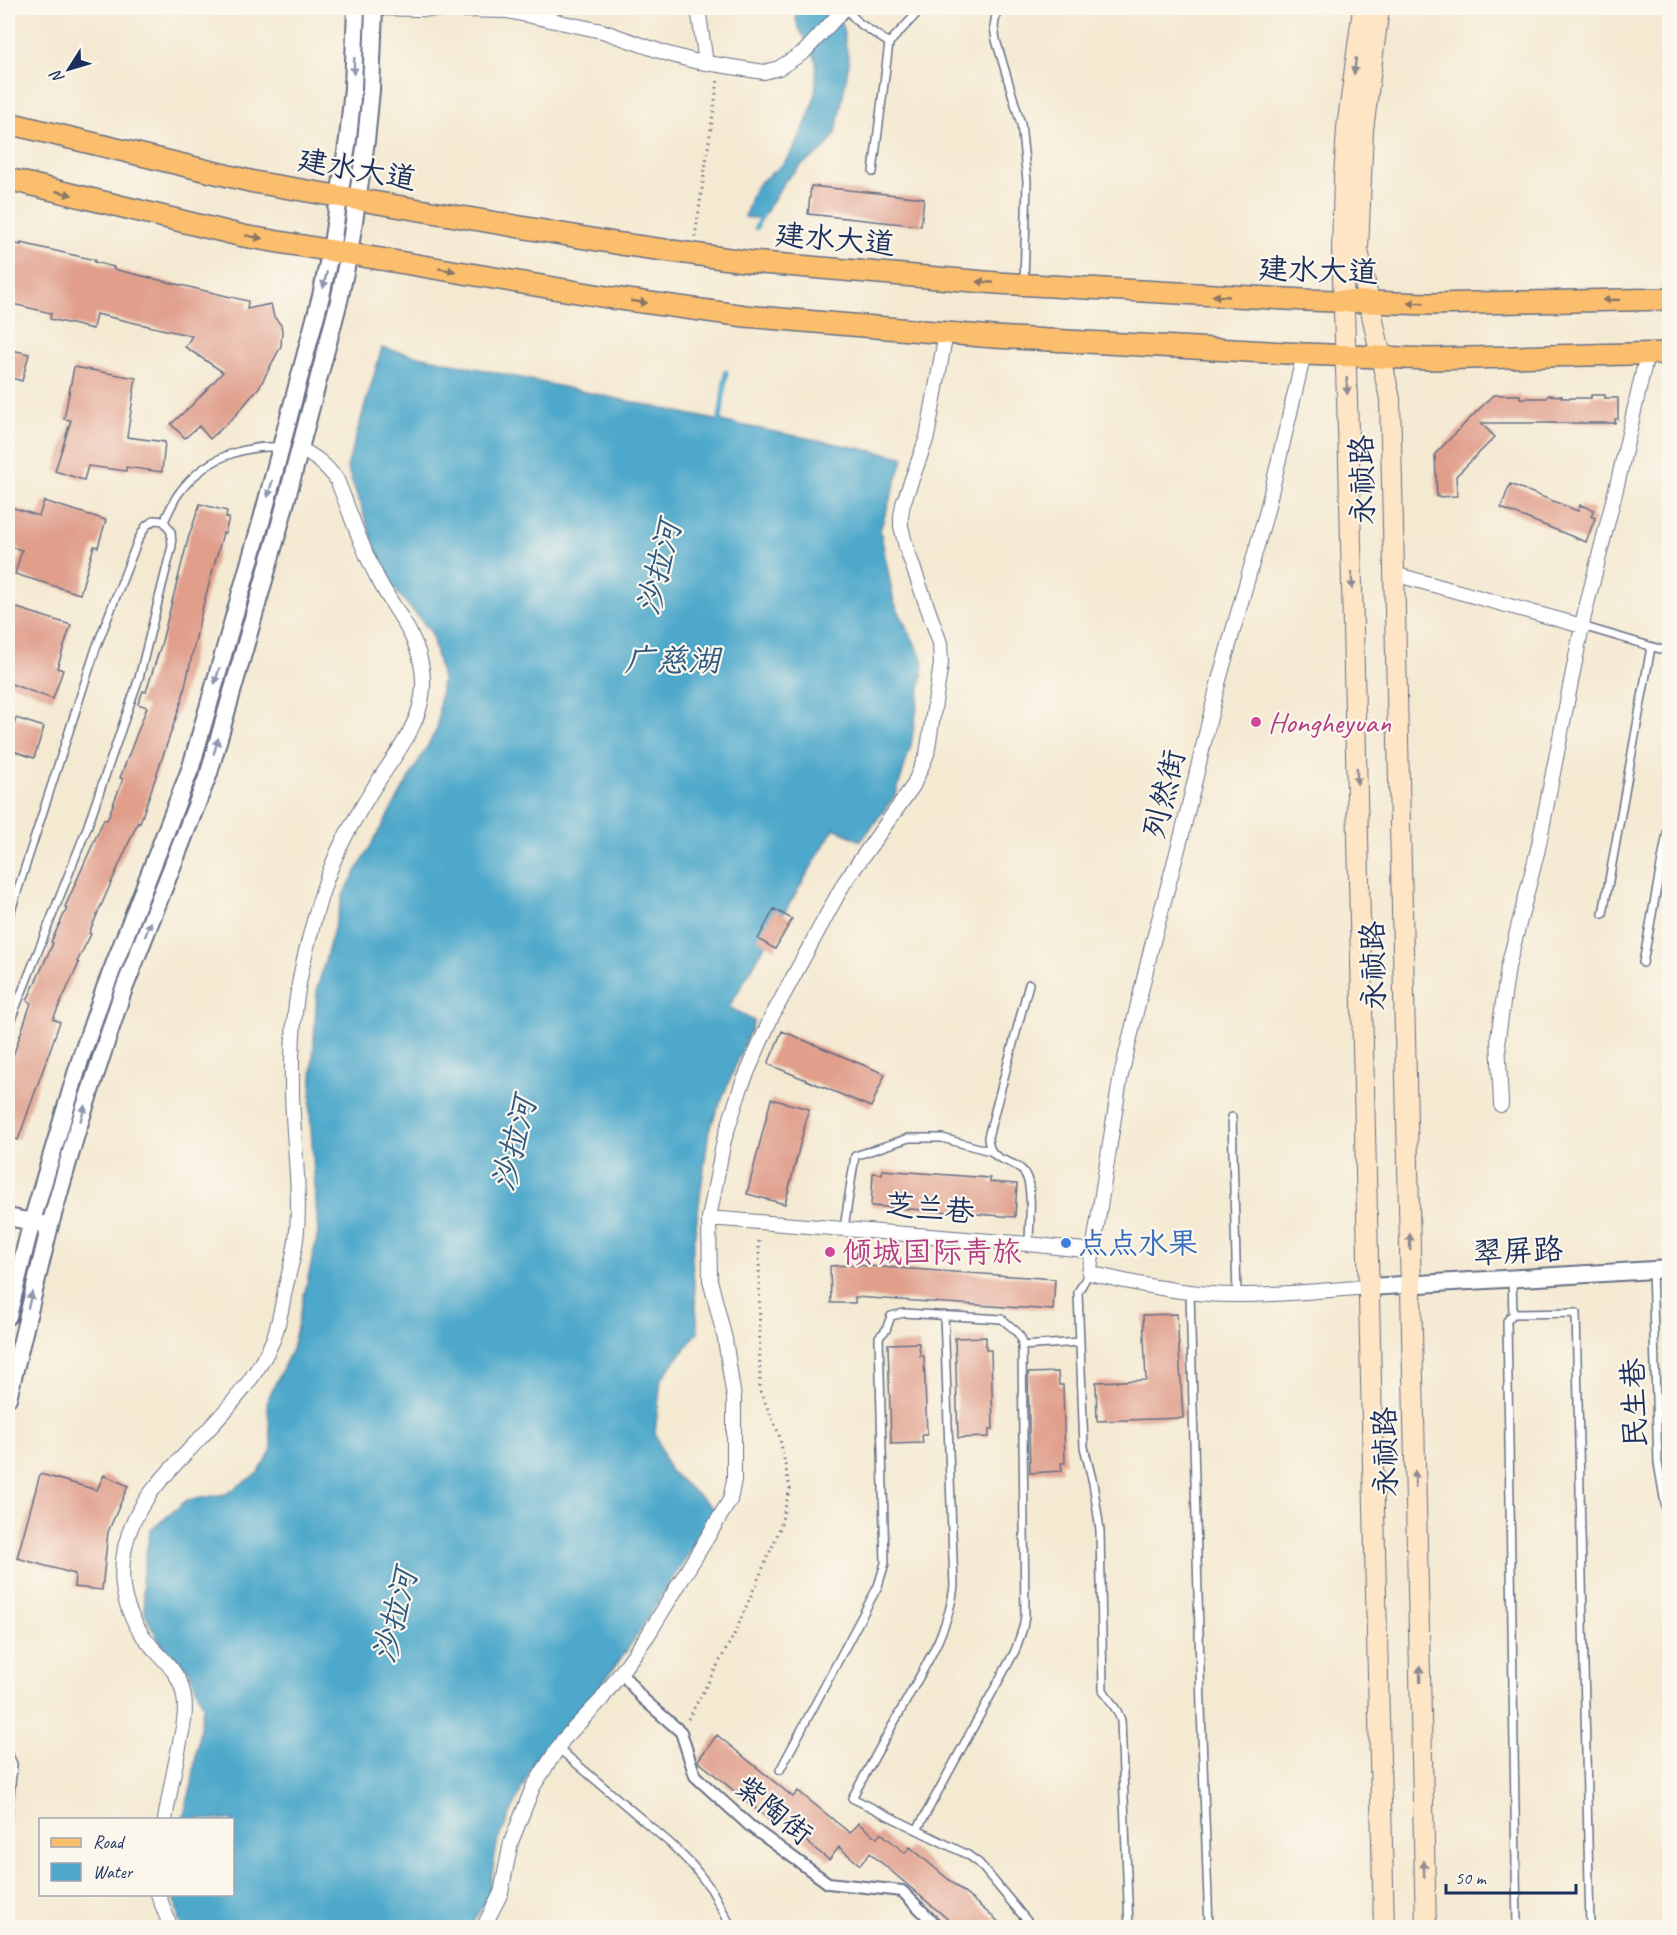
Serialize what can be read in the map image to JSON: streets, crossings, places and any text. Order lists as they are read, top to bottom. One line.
{"streets":{"main road":["建水大道","永祯路"],"street":["列然街","芝兰巷","翠屏路","紫陶街"],"lane":["民生巷"]},"crossings":[["建水大道","永祯路"],["永祯路","翠屏路"],["列然街","芝兰巷"],["翠屏路","民生巷"]],"water":["沙拉河","广慈湖"],"places":["Hongheyuan","点点水果","倾城国际青旅"],"legend":["Road","Water"],"scale_bar":"50 m","north":"bottom left"}
